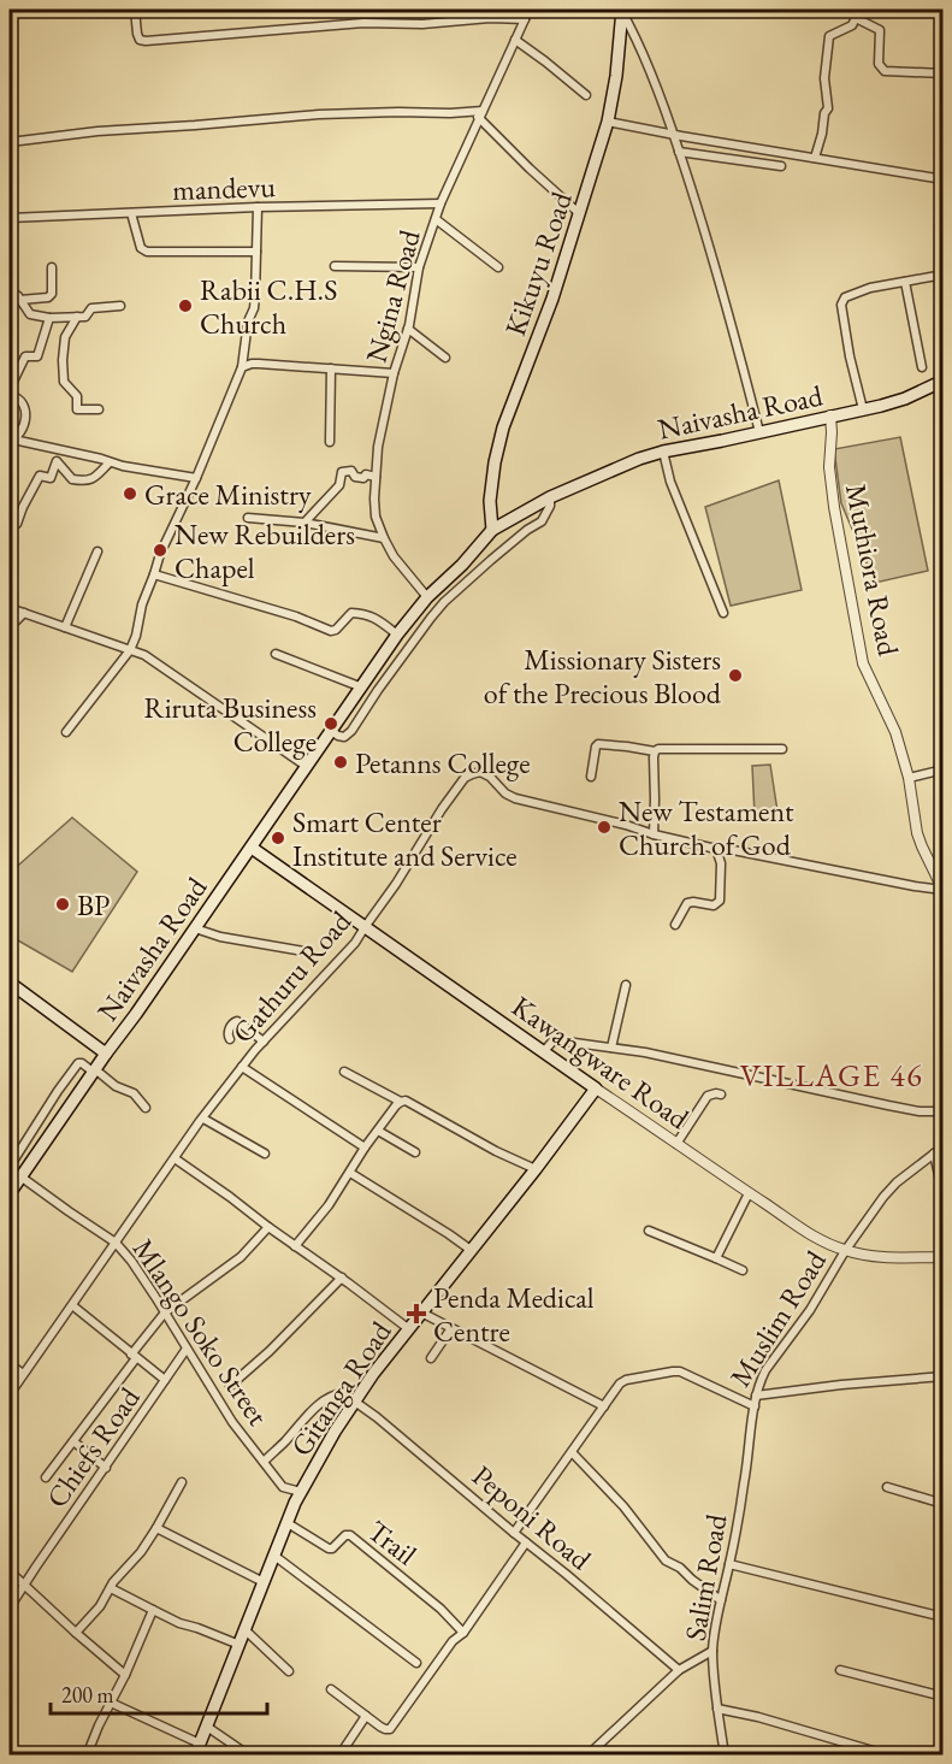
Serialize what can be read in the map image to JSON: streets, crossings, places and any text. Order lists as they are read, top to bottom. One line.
{"streets":{"main road":["Kikuyu Road","Naivasha Road","Kawangware Road","Gitanga Road"],"street":["mandevu","Ngina Road","Muthiora Road","Gathuru Road","Muslim Road","Mlango Soko Street","Chiefs Road","Peponi Road","Trail","Salim Road"]},"crossings":[["mandevu","Ngina Road"],["Kikuyu Road","Naivasha Road"],["Ngina Road","Naivasha Road"],["Naivasha Road","Muthiora Road"],["Naivasha Road","Kawangware Road"],["Naivasha Road","Mlango Soko Street"],["Muthiora Road","Gathuru Road"],["Gathuru Road","Kawangware Road"],["Gathuru Road","Mlango Soko Street"],["Kawangware Road","Muslim Road"],["Kawangware Road","Gitanga Road"],["Muslim Road","Peponi Road"],["Muslim Road","Salim Road"],["Mlango Soko Street","Gitanga Road"],["Mlango Soko Street","Chiefs Road"],["Gitanga Road","Peponi Road"],["Gitanga Road","Trail"]],"districts":["VILLAGE 46"],"places":{"other":["Rabii C.H.S Church","Grace Ministry","New Rebuilders Chapel","Missionary Sisters of the Precious Blood","Riruta Business College","Petanns College","New Testament Church of God","Smart Center Institute and Service","BP"],"health":["Penda Medical Centre"]},"scale_bar":"200 m"}
